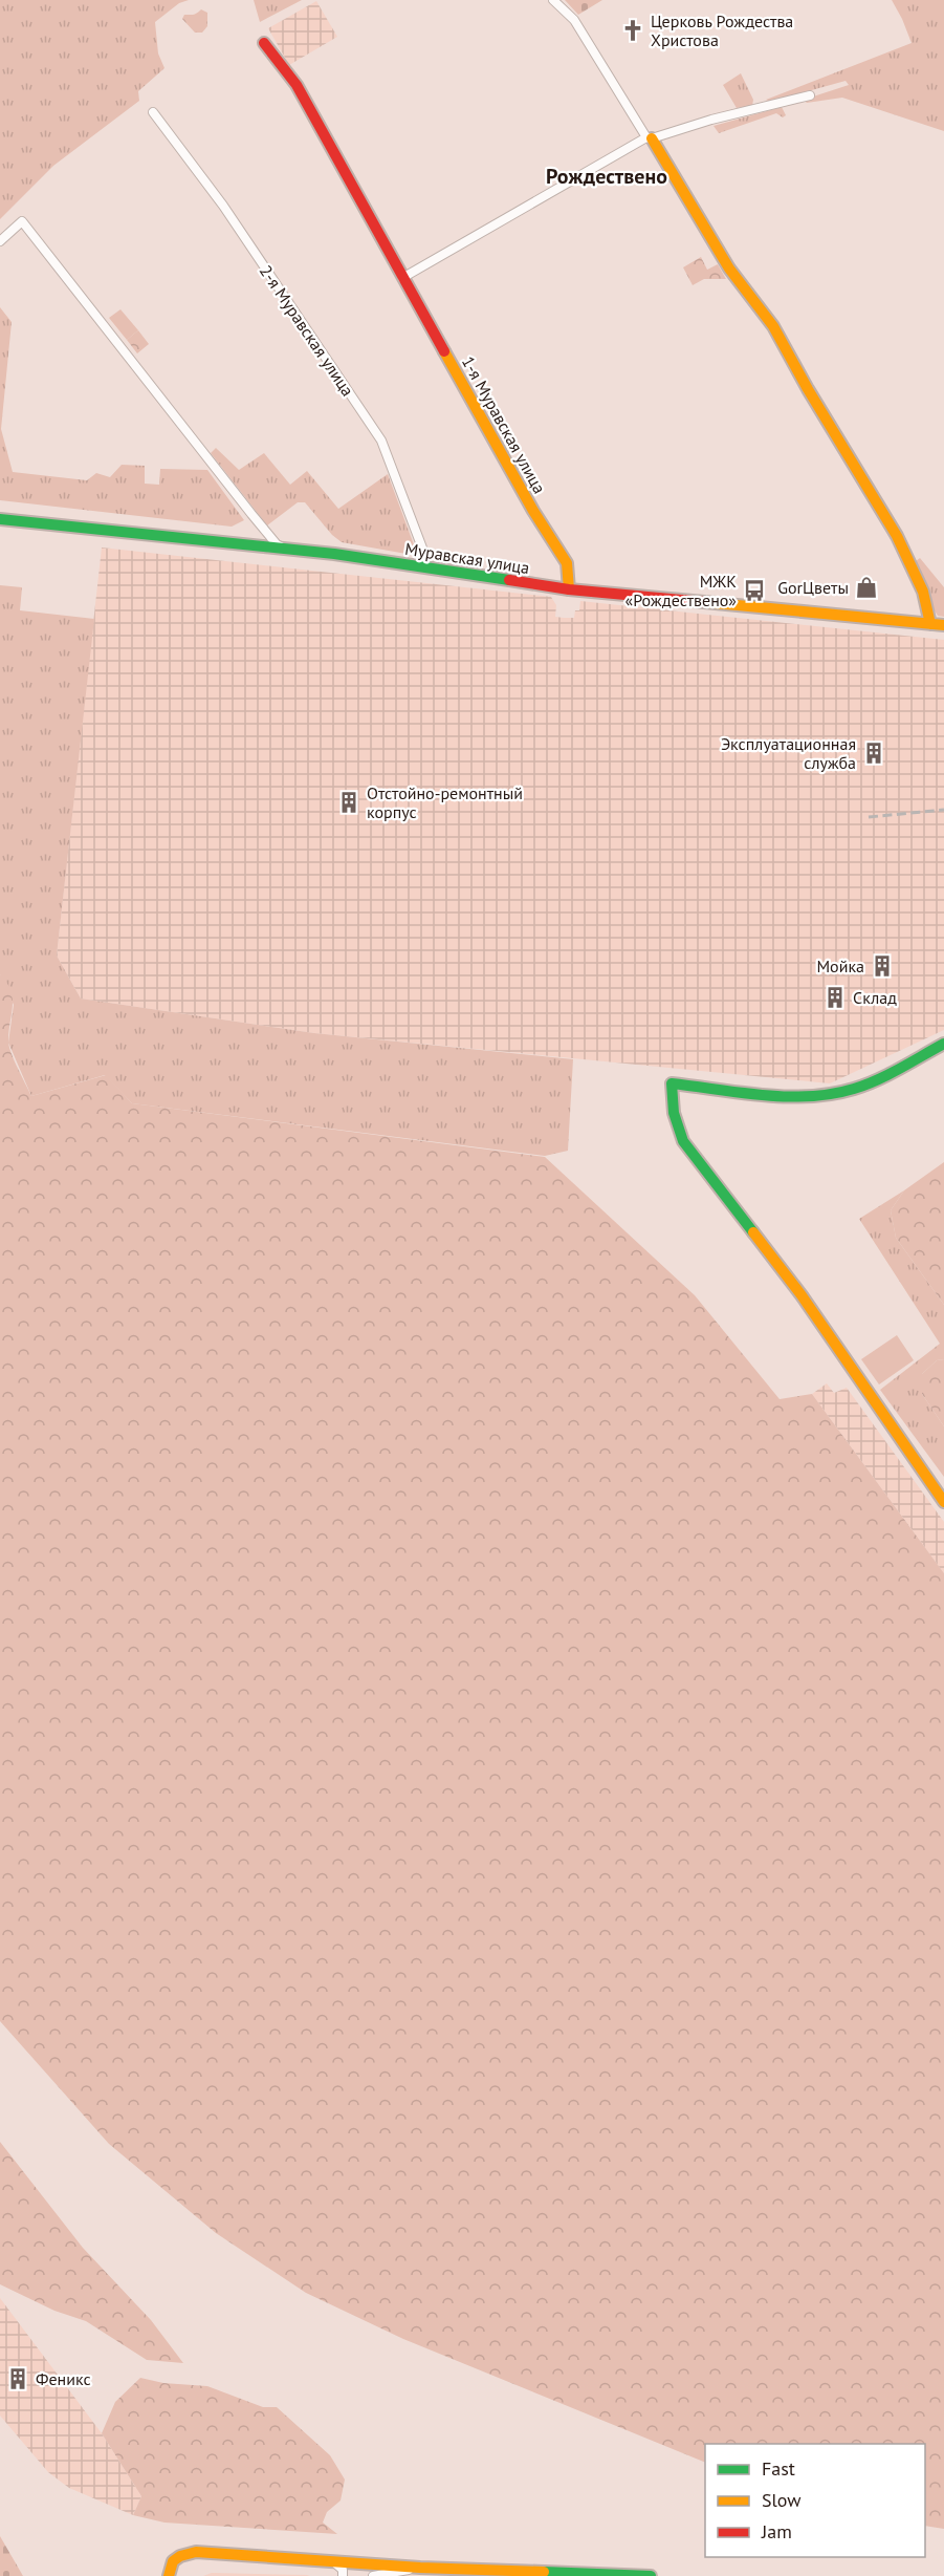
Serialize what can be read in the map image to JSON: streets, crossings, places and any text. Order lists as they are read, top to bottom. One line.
{"streets":{"street":["2-я Муравская улица","1-я Муравская улица","Муравская улица"]},"crossings":[["2-я Муравская улица","Муравская улица"],["1-я Муравская улица","Муравская улица"]],"districts":["Рождествено"],"places":{"church":["Церковь Рождества Христова"],"shop":["GorЦветы"],"bus stop":["МЖК «Рождествено»"],"building":["Эксплуатационная служба","Отстойно-ремонтный корпус","Мойка","Склад","Феникс"]},"legend":["Fast","Slow","Jam"]}
